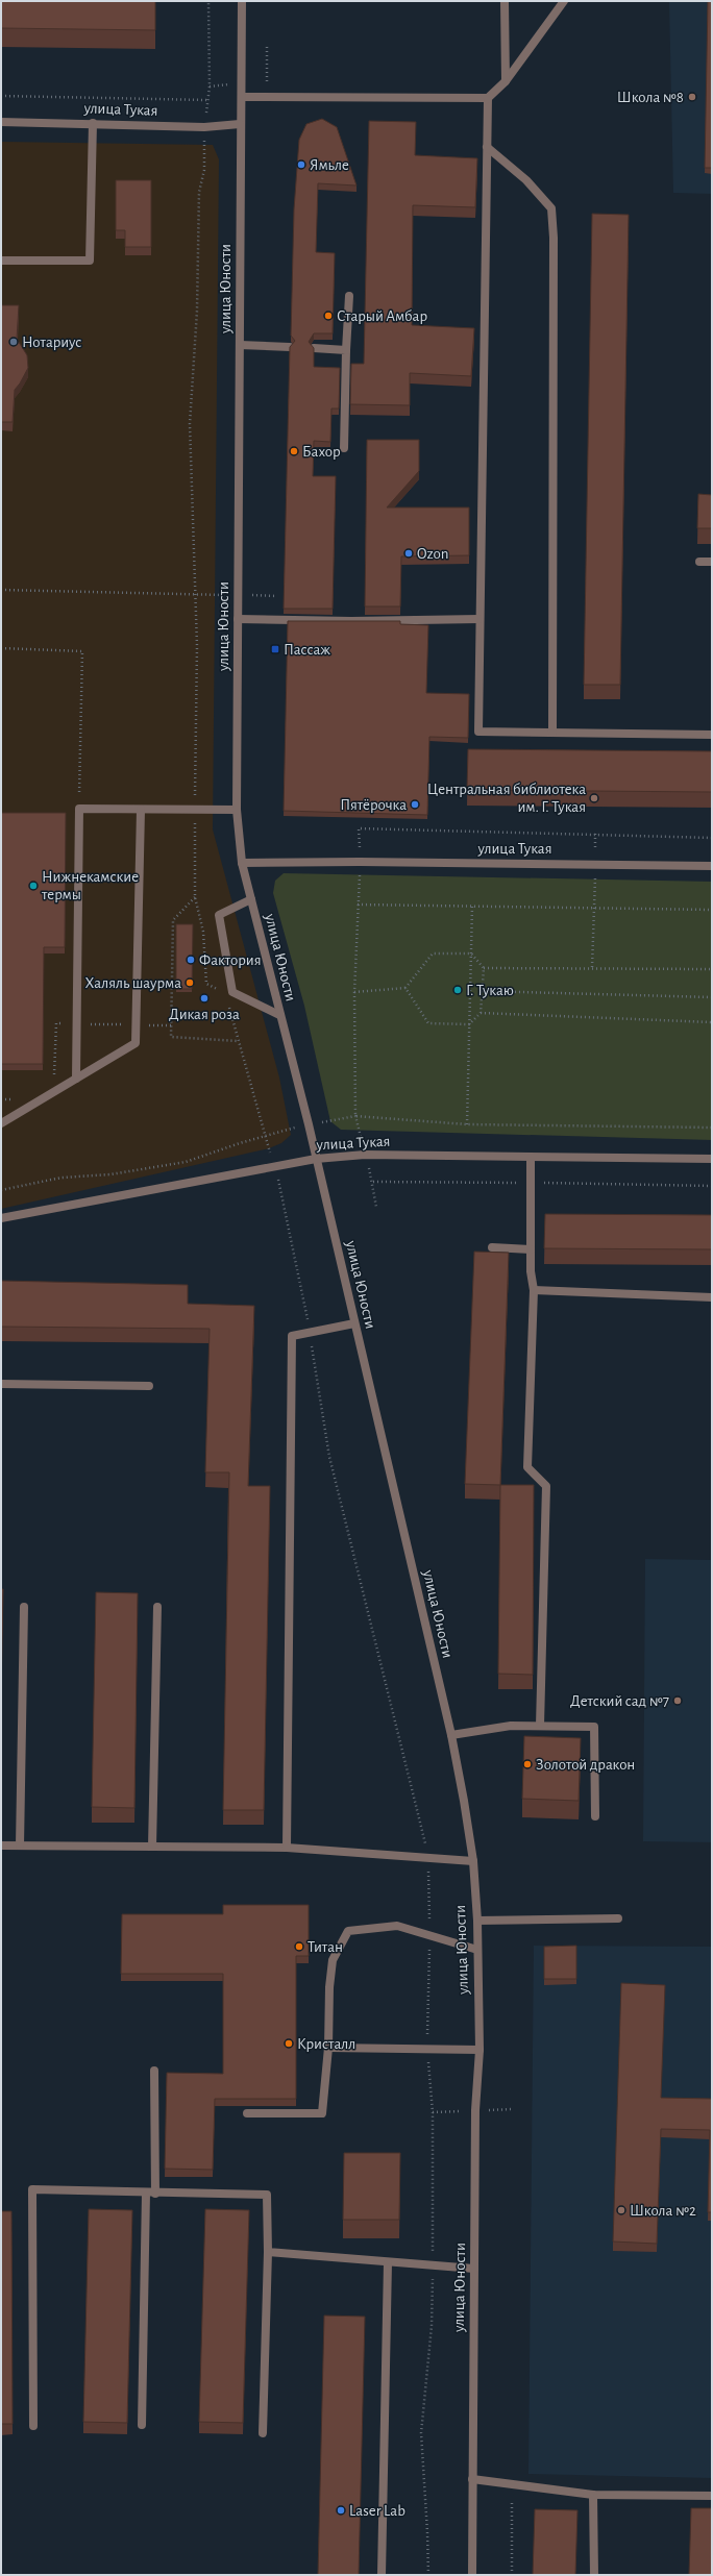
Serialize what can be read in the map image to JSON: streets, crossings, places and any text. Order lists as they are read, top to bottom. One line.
{"streets":{"street":["улица Тукая","улица Юности"]},"crossings":[["улица Тукая","улица Юности"]],"places":{"other":["Школа №8","Ямьле","Старый Амбар","Нотариус","Бахор","Ozon","Центральная библиотека им. Г. Тукая","Пятёрочка","Нижнекамские термы","Фактория","Халяль шаурма","Г. Тукаю","Дикая роза","Детский сад №7","Золотой дракон","Титан","Кристалл","Школа №2","Laser Lab"],"transit":["Пассаж"]}}
